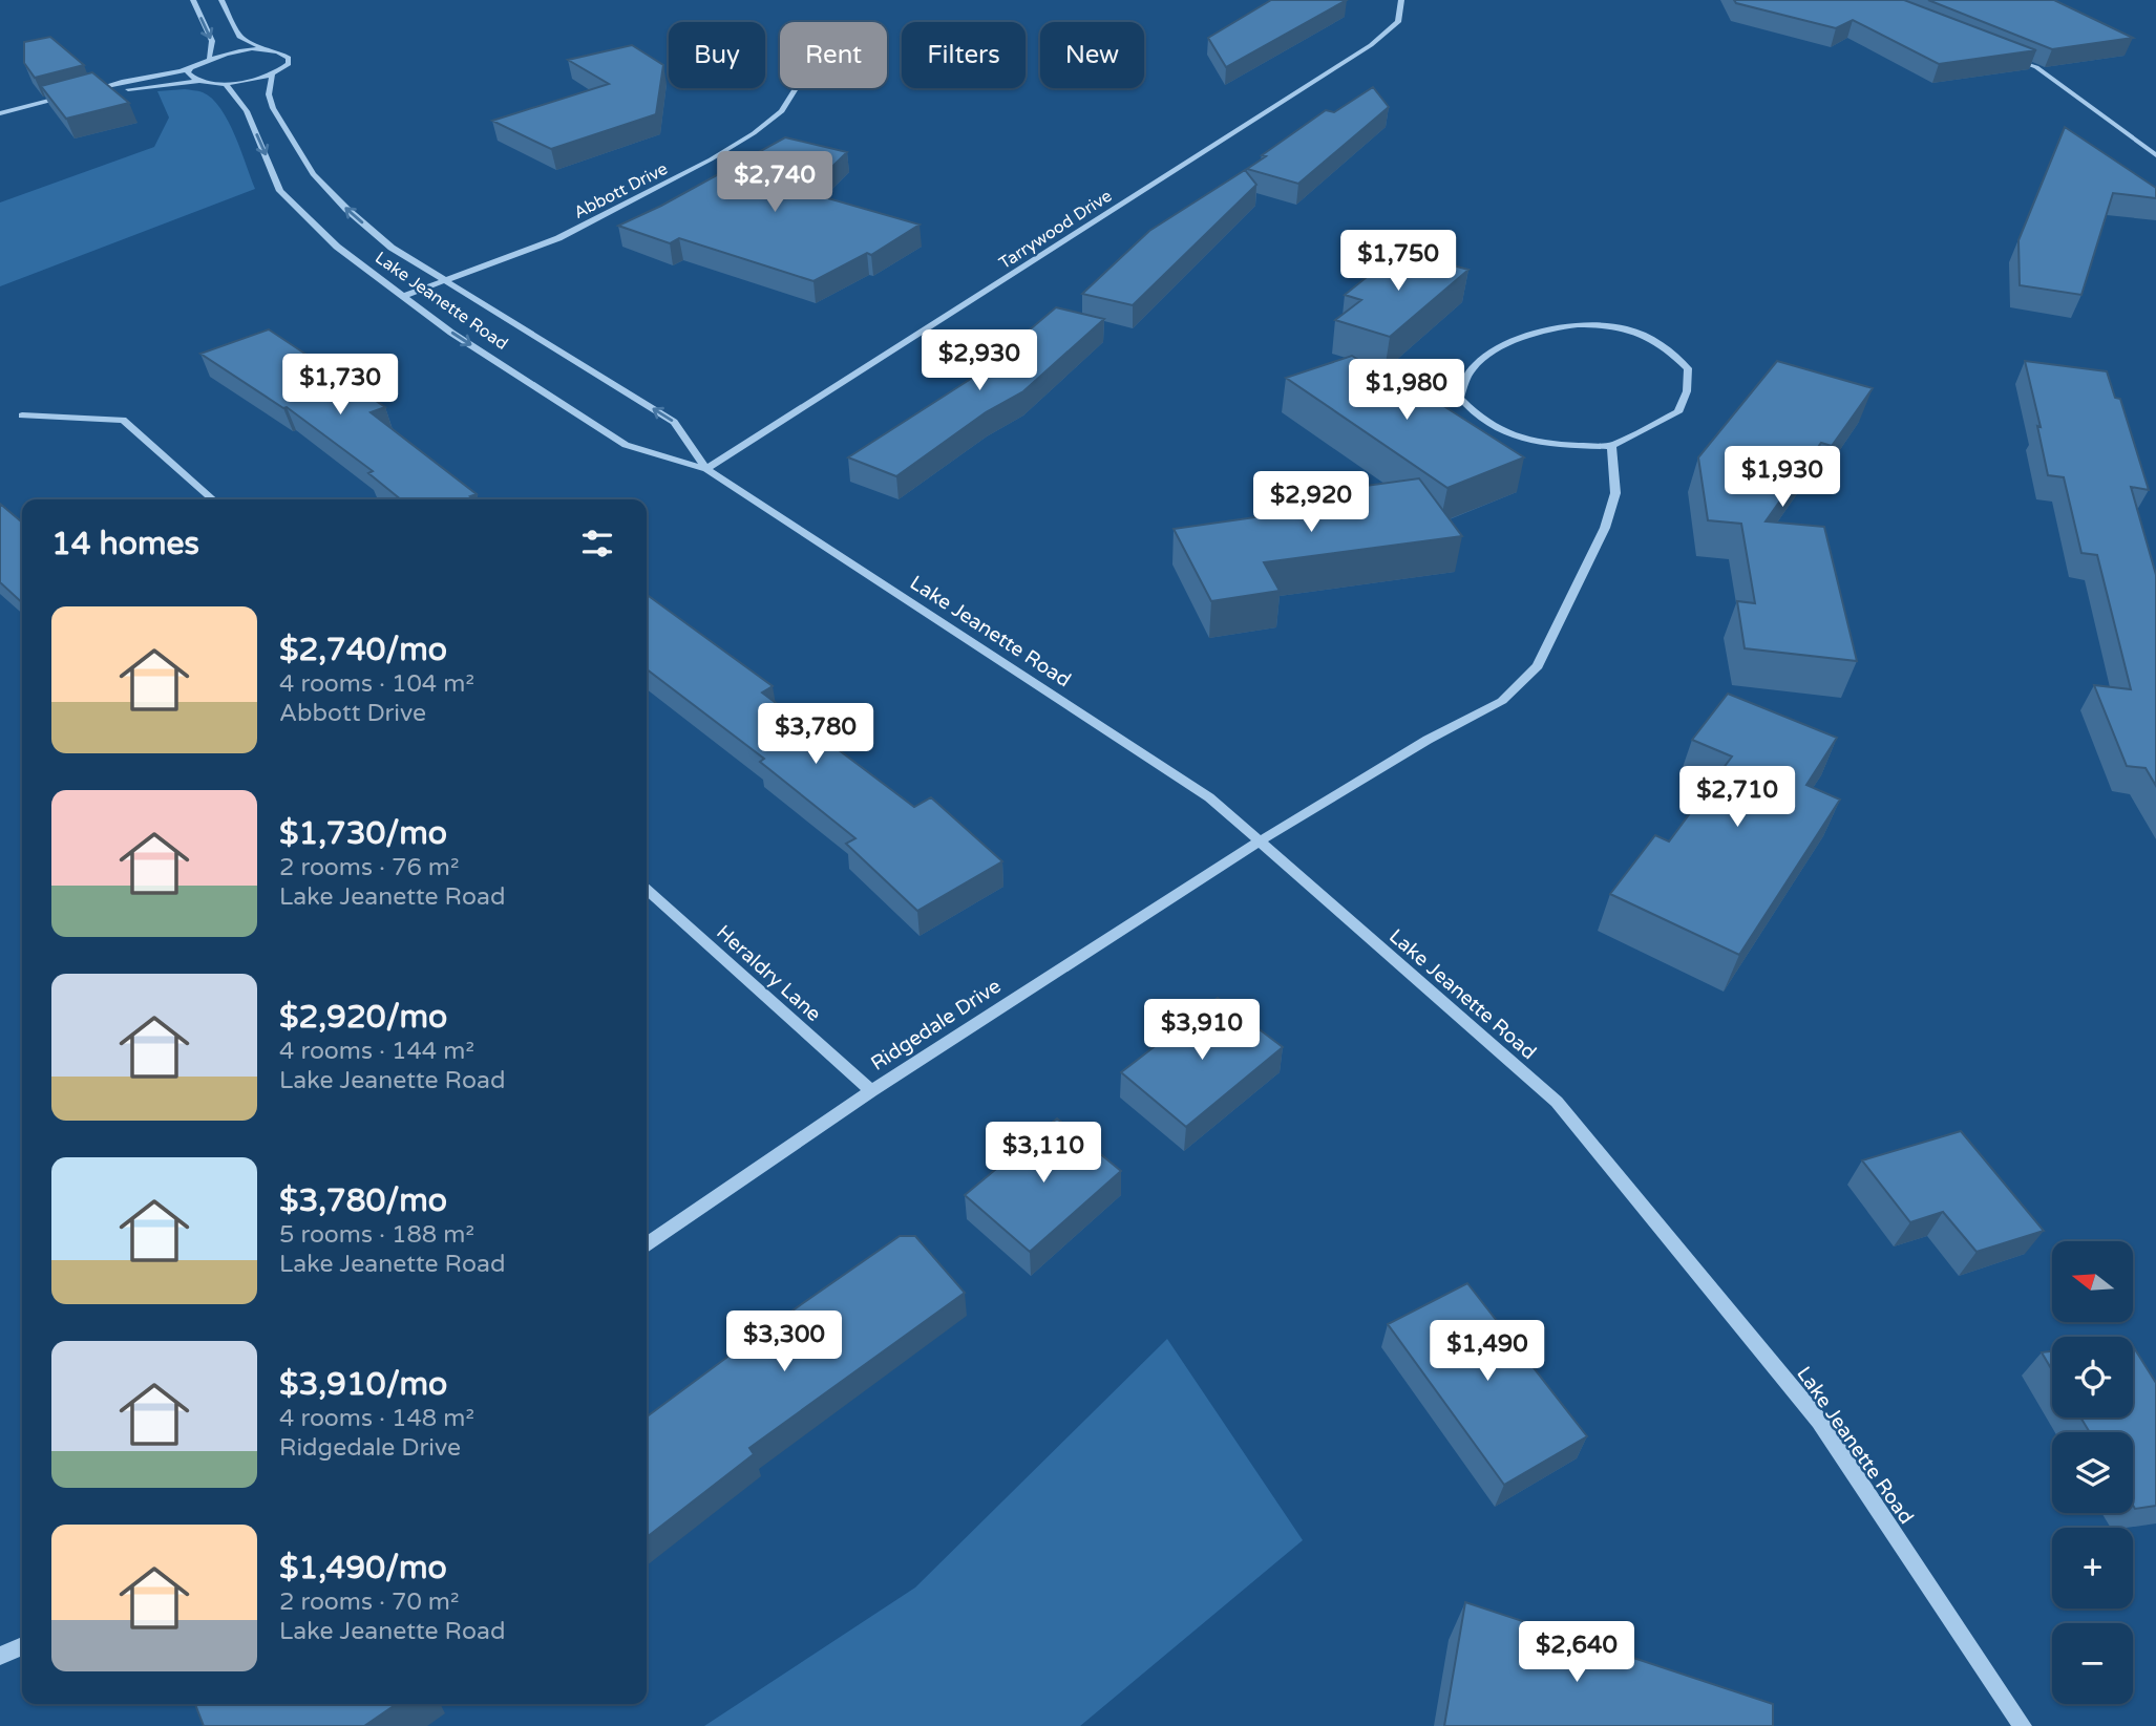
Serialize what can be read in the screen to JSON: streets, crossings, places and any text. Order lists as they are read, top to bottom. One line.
{"streets":{"street":["Abbott Drive","Tarrywood Drive","Lake Jeanette Road","Heraldry Lane","Ridgedale Drive"]},"crossings":[["Abbott Drive","Lake Jeanette Road"],["Tarrywood Drive","Lake Jeanette Road"],["Lake Jeanette Road","Ridgedale Drive"],["Heraldry Lane","Ridgedale Drive"]],"north":"left","page":{"chip":["Buy","Rent","Filters","New"],"price":["$2,740","$1,750","$2,930","$1,730","$1,980","$1,930","$2,920","$3,780","$2,710","$3,910","$3,110","$3,300","$1,490","$2,640"],"heading":"14 homes","list":[{"name":"$2,740/mo","note":"4 rooms · 104 m² · Abbott Drive"},{"name":"$1,730/mo","note":"2 rooms · 76 m² · Lake Jeanette Road"},{"name":"$2,920/mo","note":"4 rooms · 144 m² · Lake Jeanette Road"},{"name":"$3,780/mo","note":"5 rooms · 188 m² · Lake Jeanette Road"},{"name":"$3,910/mo","note":"4 rooms · 148 m² · Ridgedale Drive"},{"name":"$1,490/mo","note":"2 rooms · 70 m² · Lake Jeanette Road"}],"map_buttons":["+","−"]}}
